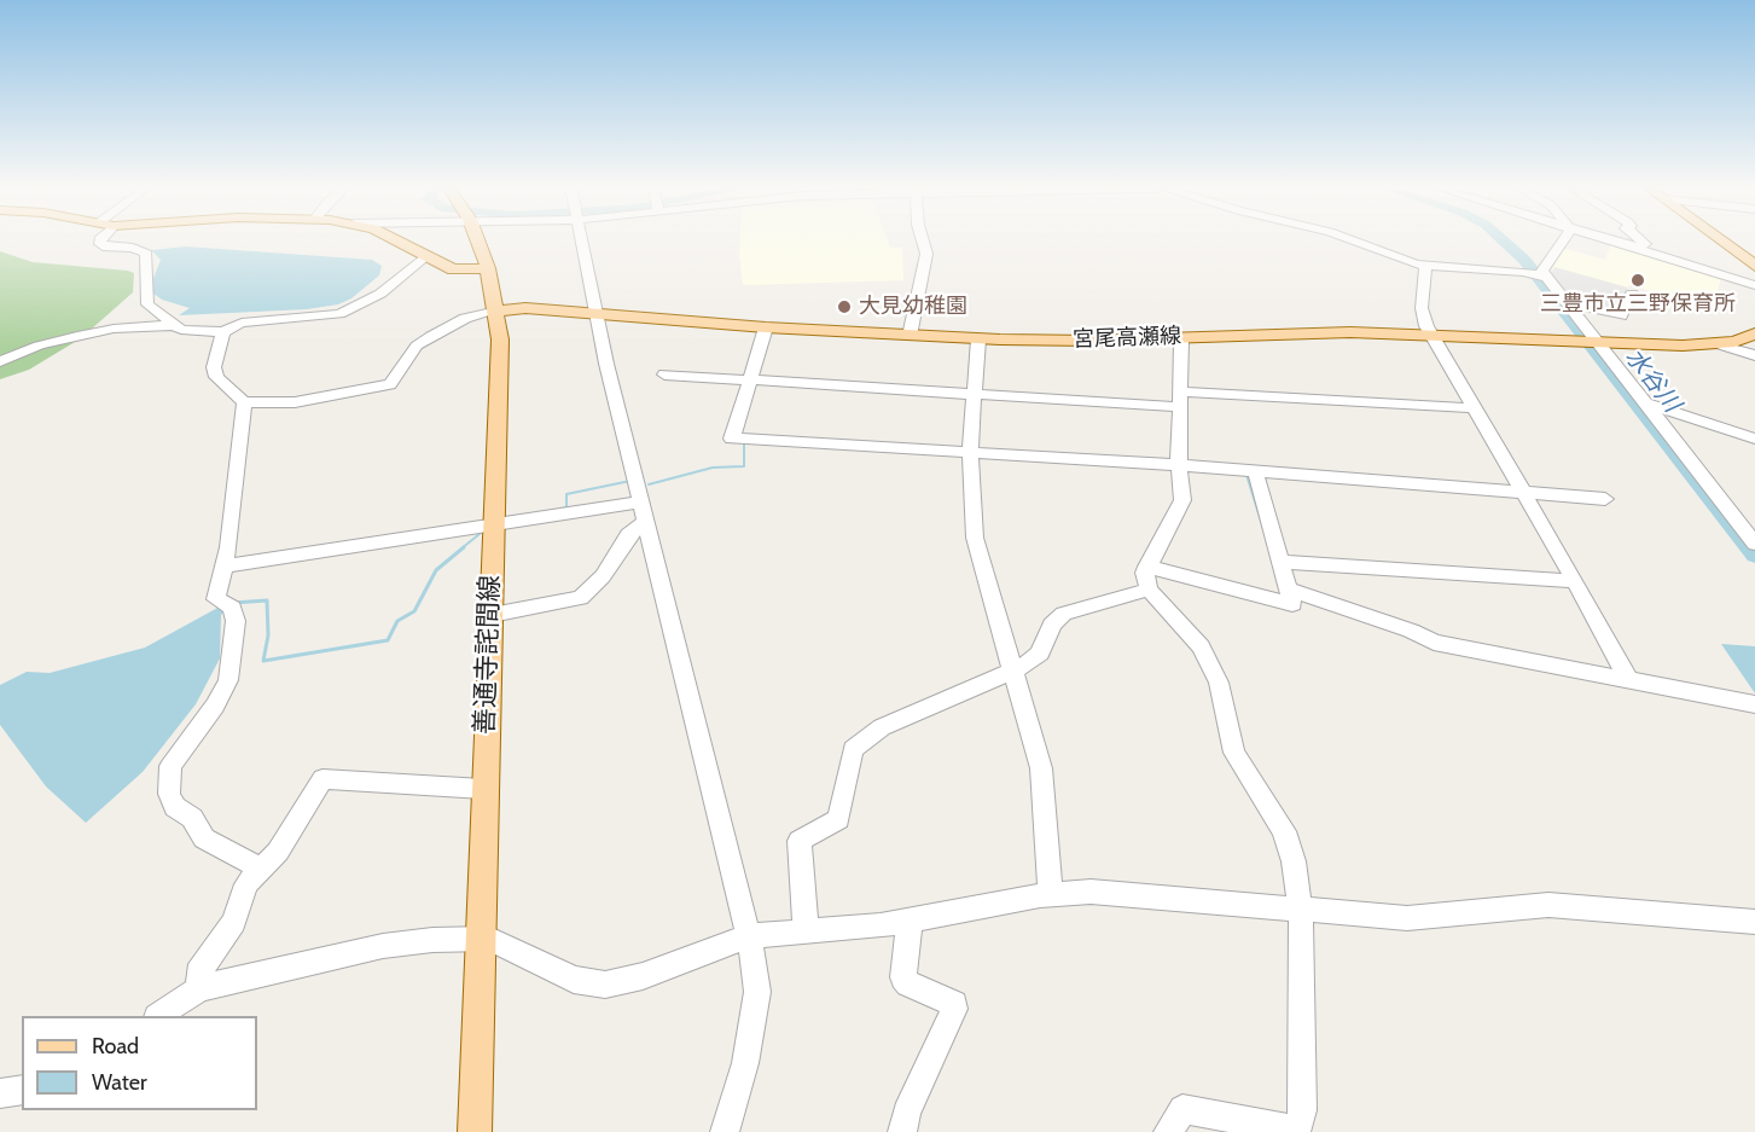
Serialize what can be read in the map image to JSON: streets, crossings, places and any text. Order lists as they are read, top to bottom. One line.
{"streets":{"main road":["宮尾高瀬線","善通寺詫間線"]},"crossings":[["宮尾高瀬線","善通寺詫間線"]],"water":["水谷川"],"places":["三豊市立三野保育所","大見幼稚園"],"legend":["Road","Water"]}
